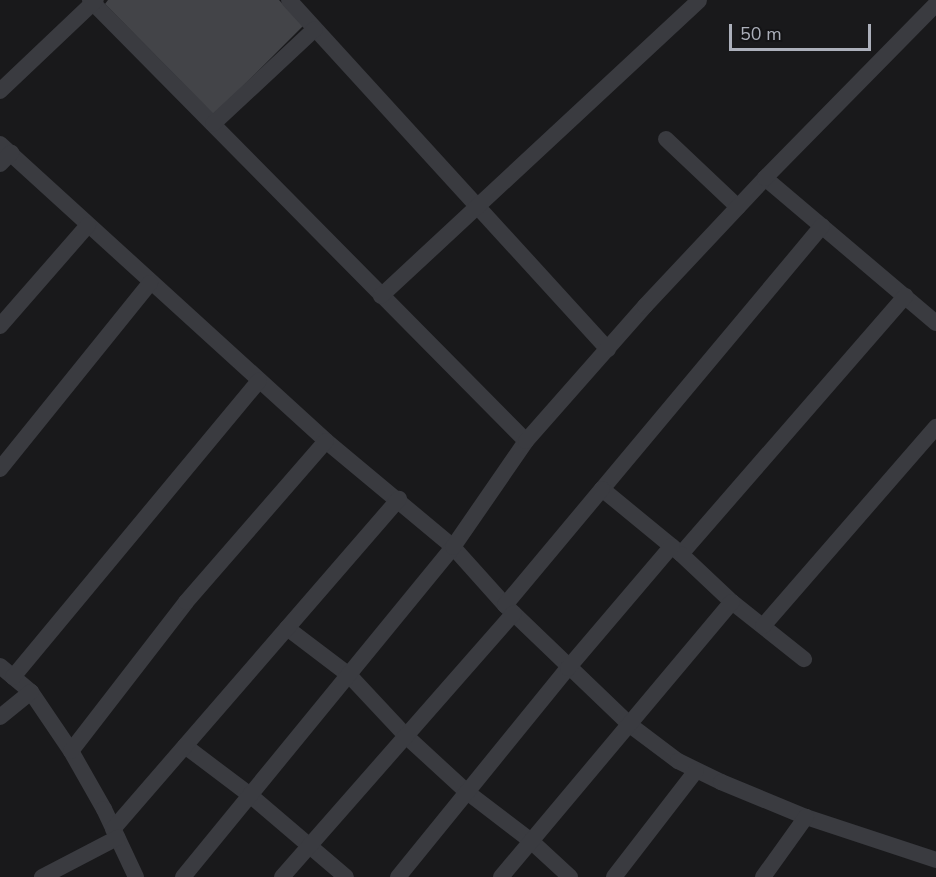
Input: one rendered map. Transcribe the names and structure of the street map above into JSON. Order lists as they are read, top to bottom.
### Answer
{
  "scale_bar": "50 m"
}
